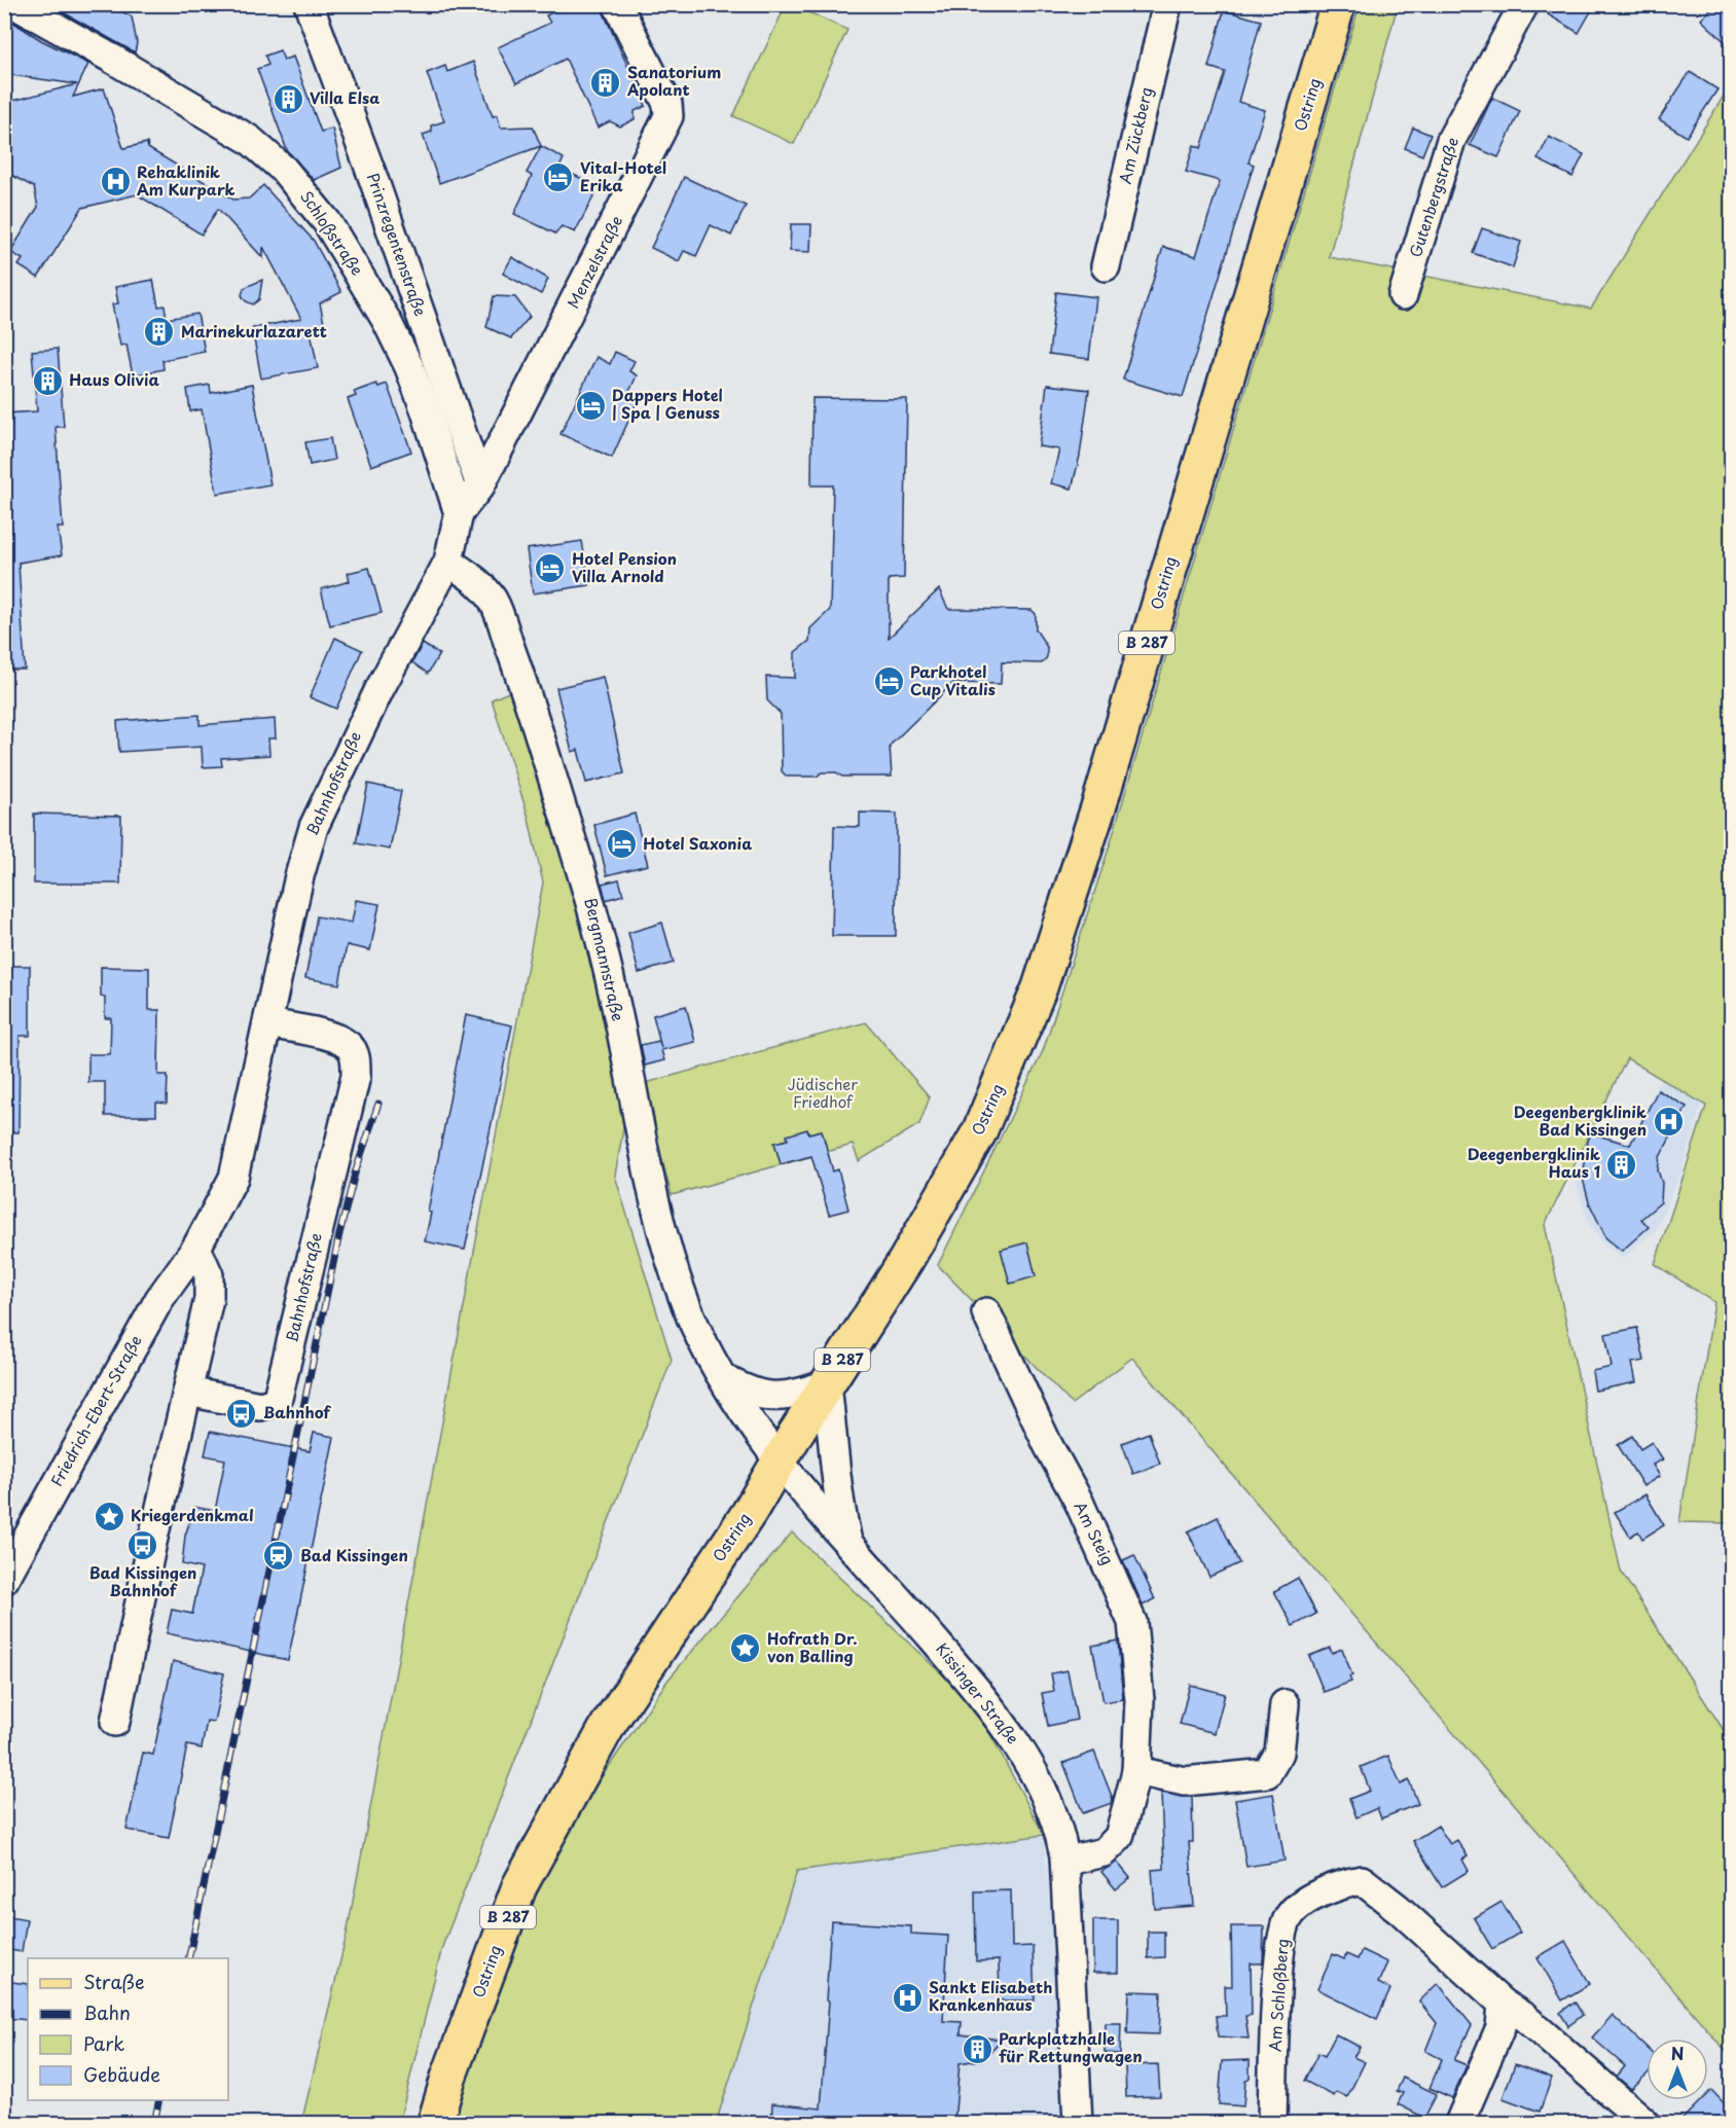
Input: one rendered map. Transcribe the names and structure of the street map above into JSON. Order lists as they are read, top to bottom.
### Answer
{
  "streets": {
    "main road": ["Ostring", "B 287"],
    "street": [
      "Am Zückberg",
      "Gutenbergstraße",
      "Schloßstraße",
      "Prinzregentenstraße",
      "Menzelstraße",
      "Bahnhofstraße",
      "Bergmannstraße",
      "Friedrich-Ebert-Straße",
      "Am Steig",
      "Kissinger Straße",
      "Am Schloßberg"
    ]
  },
  "crossings": [
    ["Ostring", "Bergmannstraße"],
    ["Ostring", "Kissinger Straße"],
    ["Schloßstraße", "Menzelstraße"],
    ["Prinzregentenstraße", "Menzelstraße"],
    ["Bahnhofstraße", "Bergmannstraße"],
    ["Bahnhofstraße", "Friedrich-Ebert-Straße"],
    ["Bergmannstraße", "Kissinger Straße"],
    ["Am Steig", "Kissinger Straße"]
  ],
  "parks": ["Jüdischer Friedhof"],
  "places": {
    "building": [
      "Sanatorium Apolant",
      "Villa Elsa",
      "Marinekurlazarett",
      "Haus Olivia",
      "Deegenbergklinik Haus 1",
      "Parkplatzhalle für Rettungwagen"
    ],
    "hotel": [
      "Vital-Hotel Erika",
      "Dappers Hotel | Spa | Genuss",
      "Hotel Pension Villa Arnold",
      "Parkhotel Cup Vitalis",
      "Hotel Saxonia"
    ],
    "hospital": ["Rehaklinik Am Kurpark", "Deegenbergklinik Bad Kissingen", "Sankt Elisabeth Krankenhaus"],
    "bus stop": ["Bahnhof", "Bad Kissingen Bahnhof"],
    "place": ["Kriegerdenkmal", "Hofrath Dr. von Balling"],
    "station": ["Bad Kissingen"]
  },
  "legend": [
    "Straße",
    "Bahn",
    "Park",
    "Gebäude"
  ],
  "north": "top"
}
